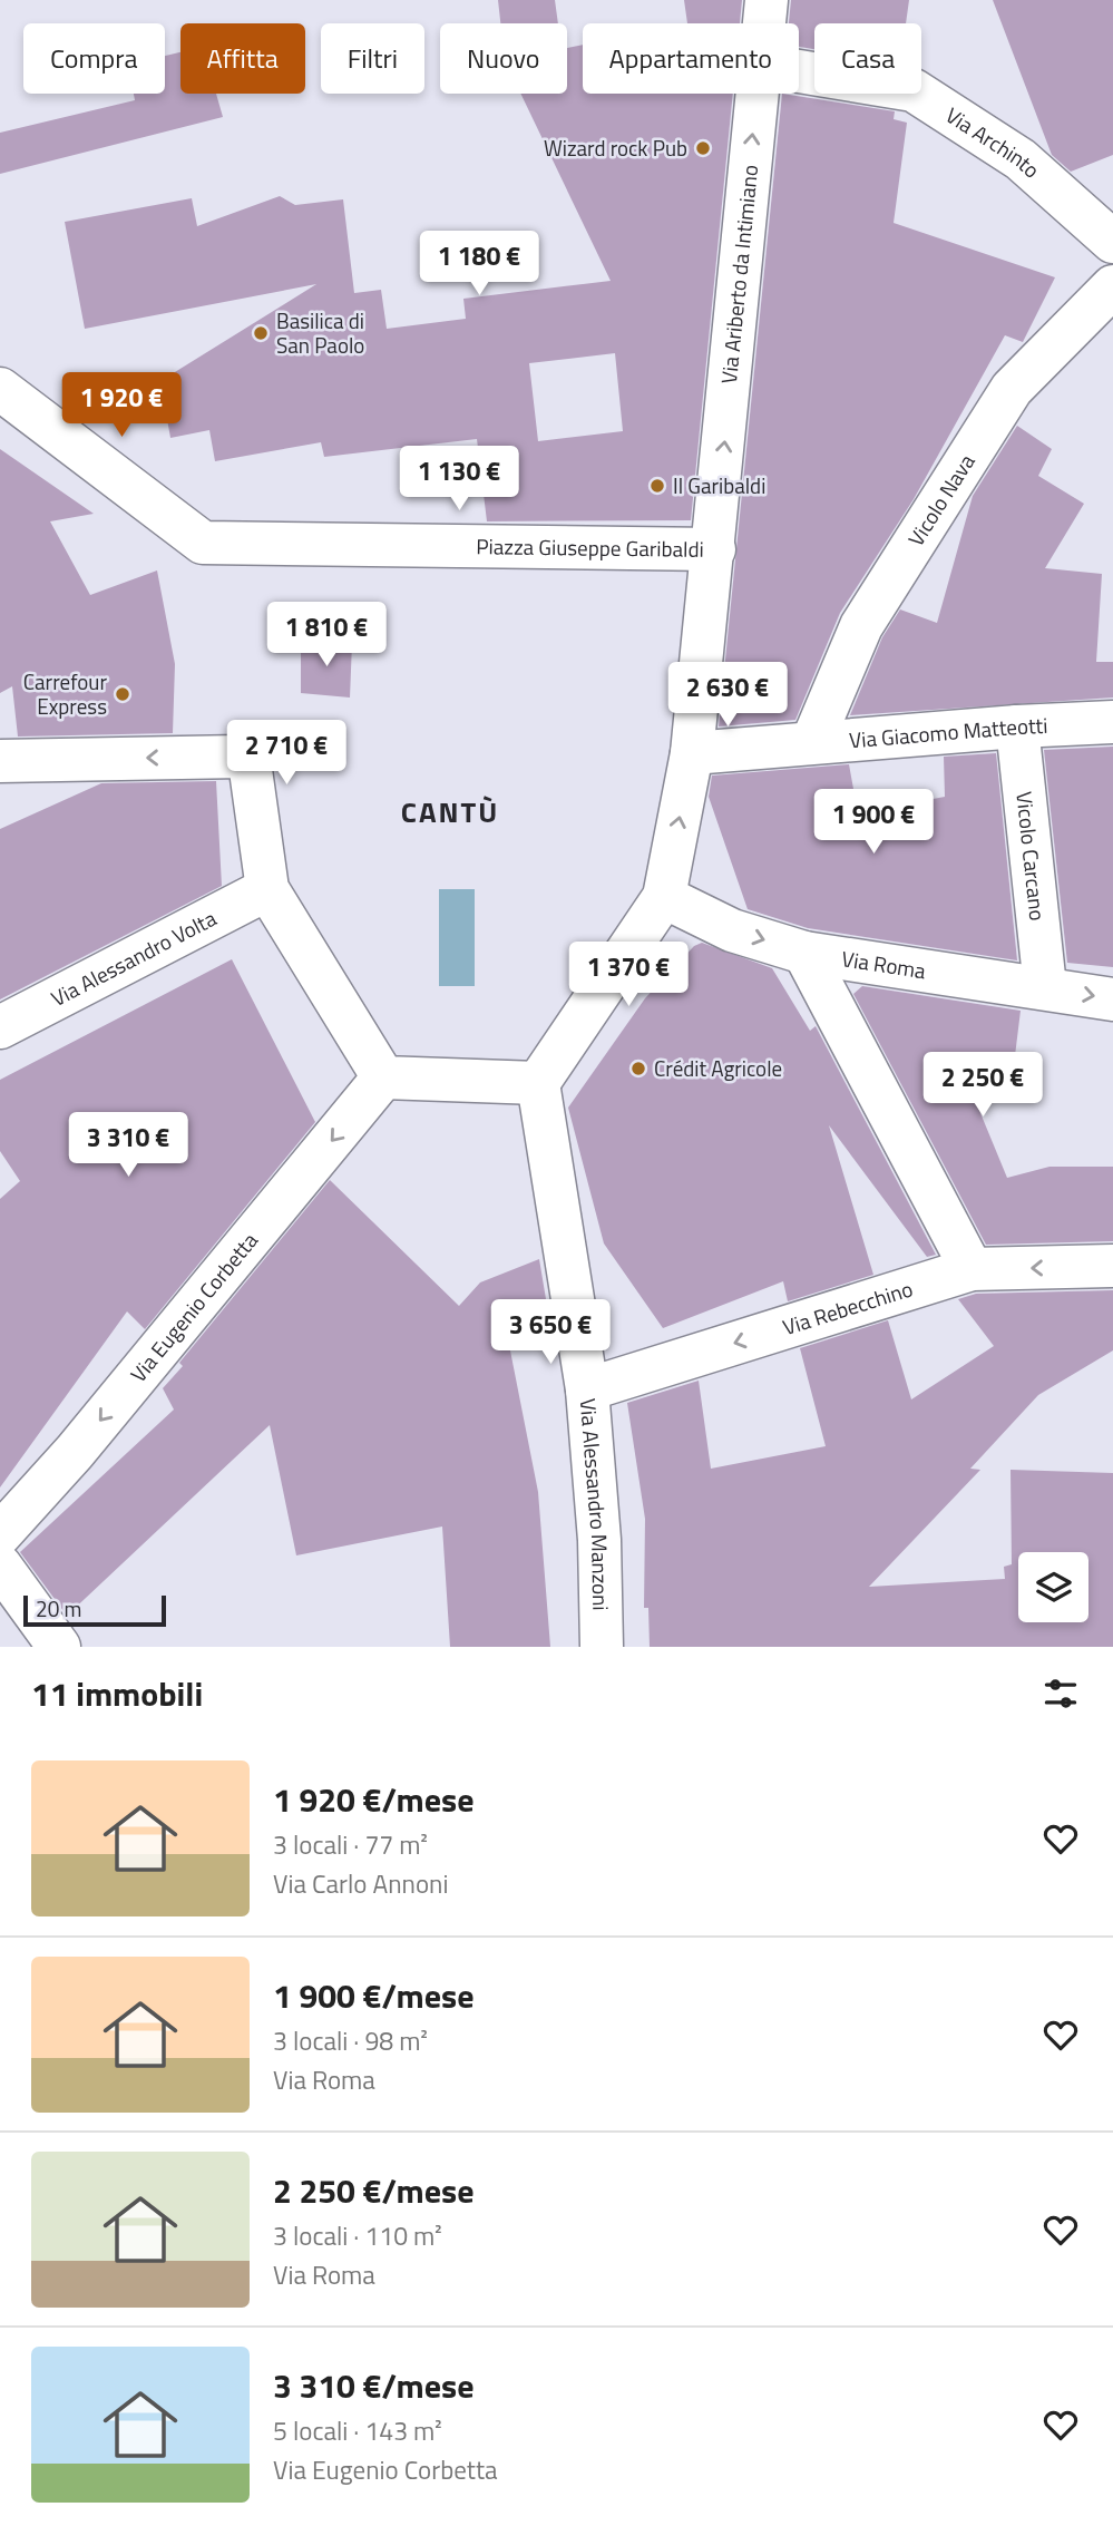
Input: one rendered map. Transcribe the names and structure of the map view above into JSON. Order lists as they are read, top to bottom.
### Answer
{
  "streets": {
    "street": [
      "Via Archinto",
      "Via Ariberto da Intimiano",
      "Vicolo Nava",
      "Piazza Giuseppe Garibaldi",
      "Via Giacomo Matteotti",
      "Vicolo Carcano",
      "Via Alessandro Volta",
      "Via Roma",
      "Via Eugenio Corbetta",
      "Via Rebecchino",
      "Via Alessandro Manzoni"
    ]
  },
  "crossings": [
    ["Via Ariberto da Intimiano", "Piazza Giuseppe Garibaldi"],
    ["Vicolo Nava", "Via Giacomo Matteotti"],
    ["Piazza Giuseppe Garibaldi", "Via Giacomo Matteotti"],
    ["Piazza Giuseppe Garibaldi", "Via Roma"],
    ["Piazza Giuseppe Garibaldi", "Via Alessandro Manzoni"],
    ["Via Giacomo Matteotti", "Vicolo Carcano"],
    ["Vicolo Carcano", "Via Roma"],
    ["Via Rebecchino", "Via Alessandro Manzoni"]
  ],
  "one_way": [
    "Via Ariberto da Intimiano",
    "Via Roma",
    "Via Eugenio Corbetta",
    "Via Rebecchino"
  ],
  "districts": ["CANTÙ"],
  "places": [
    "Wizard rock Pub",
    "Basilica di San Paolo",
    "Il Garibaldi",
    "Carrefour Express",
    "Crédit Agricole"
  ],
  "scale_bar": "20 m",
  "page": {
    "chip": [
      "Compra",
      "Affitta",
      "Filtri",
      "Nuovo",
      "Appartamento",
      "Casa"
    ],
    "price": [
      "1 180 €",
      "1 920 €",
      "1 130 €",
      "1 810 €",
      "2 630 €",
      "2 710 €",
      "1 900 €",
      "1 370 €",
      "2 250 €",
      "3 310 €",
      "3 650 €"
    ],
    "scale": "20 m",
    "heading": "11 immobili",
    "list": [
      {
        "name": "1 920 €/mese",
        "note": "3 locali · 77 m² · Via Carlo Annoni"
      },
      {
        "name": "1 900 €/mese",
        "note": "3 locali · 98 m² · Via Roma"
      },
      {
        "name": "2 250 €/mese",
        "note": "3 locali · 110 m² · Via Roma"
      },
      {
        "name": "3 310 €/mese",
        "note": "5 locali · 143 m² · Via Eugenio Corbetta"
      }
    ]
  }
}
